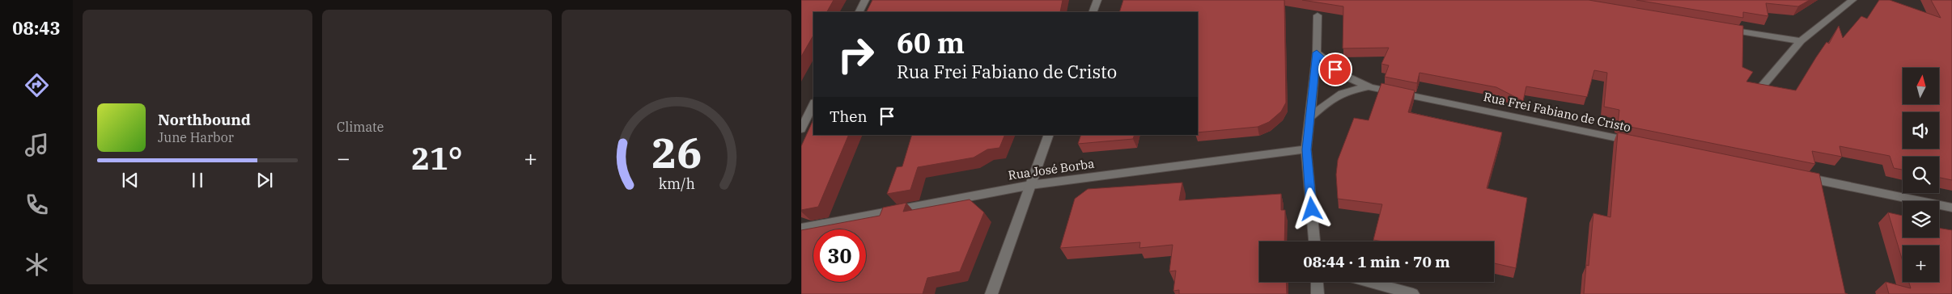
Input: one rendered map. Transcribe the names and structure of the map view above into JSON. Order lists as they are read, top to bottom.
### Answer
{
  "streets": {
    "street": ["Rua Frei Fabiano de Cristo", "Rua José Borba"]
  },
  "north": "top",
  "page": {
    "tabs": "08:43",
    "tile": "Climate",
    "turn": ["60 m", "Rua Frei Fabiano de Cristo"],
    "map_buttons": "+",
    "then": "Then",
    "song": ["Northbound", "June Harbor"],
    "heat": ["−", "21°", "+"],
    "limit": "30",
    "trip": "08:44 · 1 min · 70 m",
    "gauge": ["26", "km/h"]
  }
}
